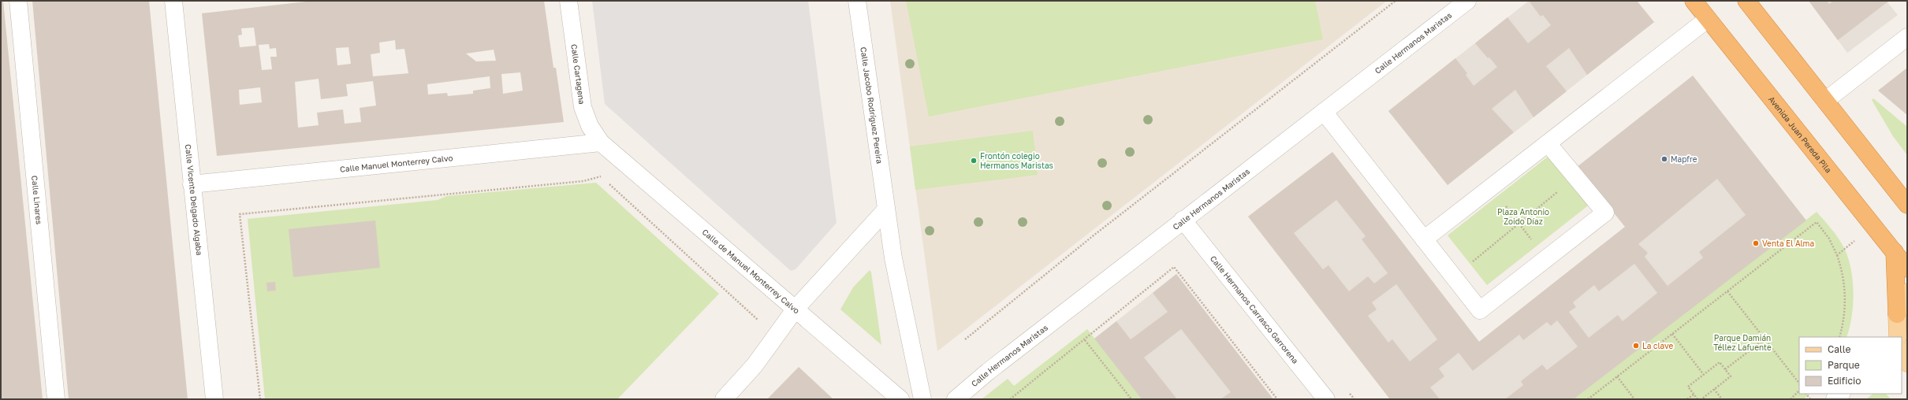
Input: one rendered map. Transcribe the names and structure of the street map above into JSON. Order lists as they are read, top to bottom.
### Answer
{
  "streets": {
    "highway": ["Avenida Juan Pereda Pila"],
    "street": [
      "Calle Hermanos Maristas",
      "Calle Cartagena",
      "Calle Jacobo Rodríguez Pereira",
      "Calle Manuel Monterrey Calvo",
      "Calle Linares",
      "Calle Vicente Delgado Algaba",
      "Calle de Manuel Monterrey Calvo",
      "Calle Hermanos Carrasco Garrorena"
    ]
  },
  "crossings": [
    ["Calle Hermanos Maristas", "Calle Hermanos Carrasco Garrorena"],
    ["Calle Cartagena", "Calle Manuel Monterrey Calvo"],
    ["Calle Cartagena", "Calle de Manuel Monterrey Calvo"],
    ["Calle Manuel Monterrey Calvo", "Calle Vicente Delgado Algaba"],
    ["Calle Manuel Monterrey Calvo", "Calle de Manuel Monterrey Calvo"]
  ],
  "parks": ["Plaza Antonio Zoido Díaz", "Parque Damián Téllez Lafuente"],
  "places": [
    "Mapfre",
    "Frontón colegio Hermanos Maristas",
    "Venta El Alma",
    "La clave"
  ],
  "legend": ["Calle", "Parque", "Edificio"]
}
